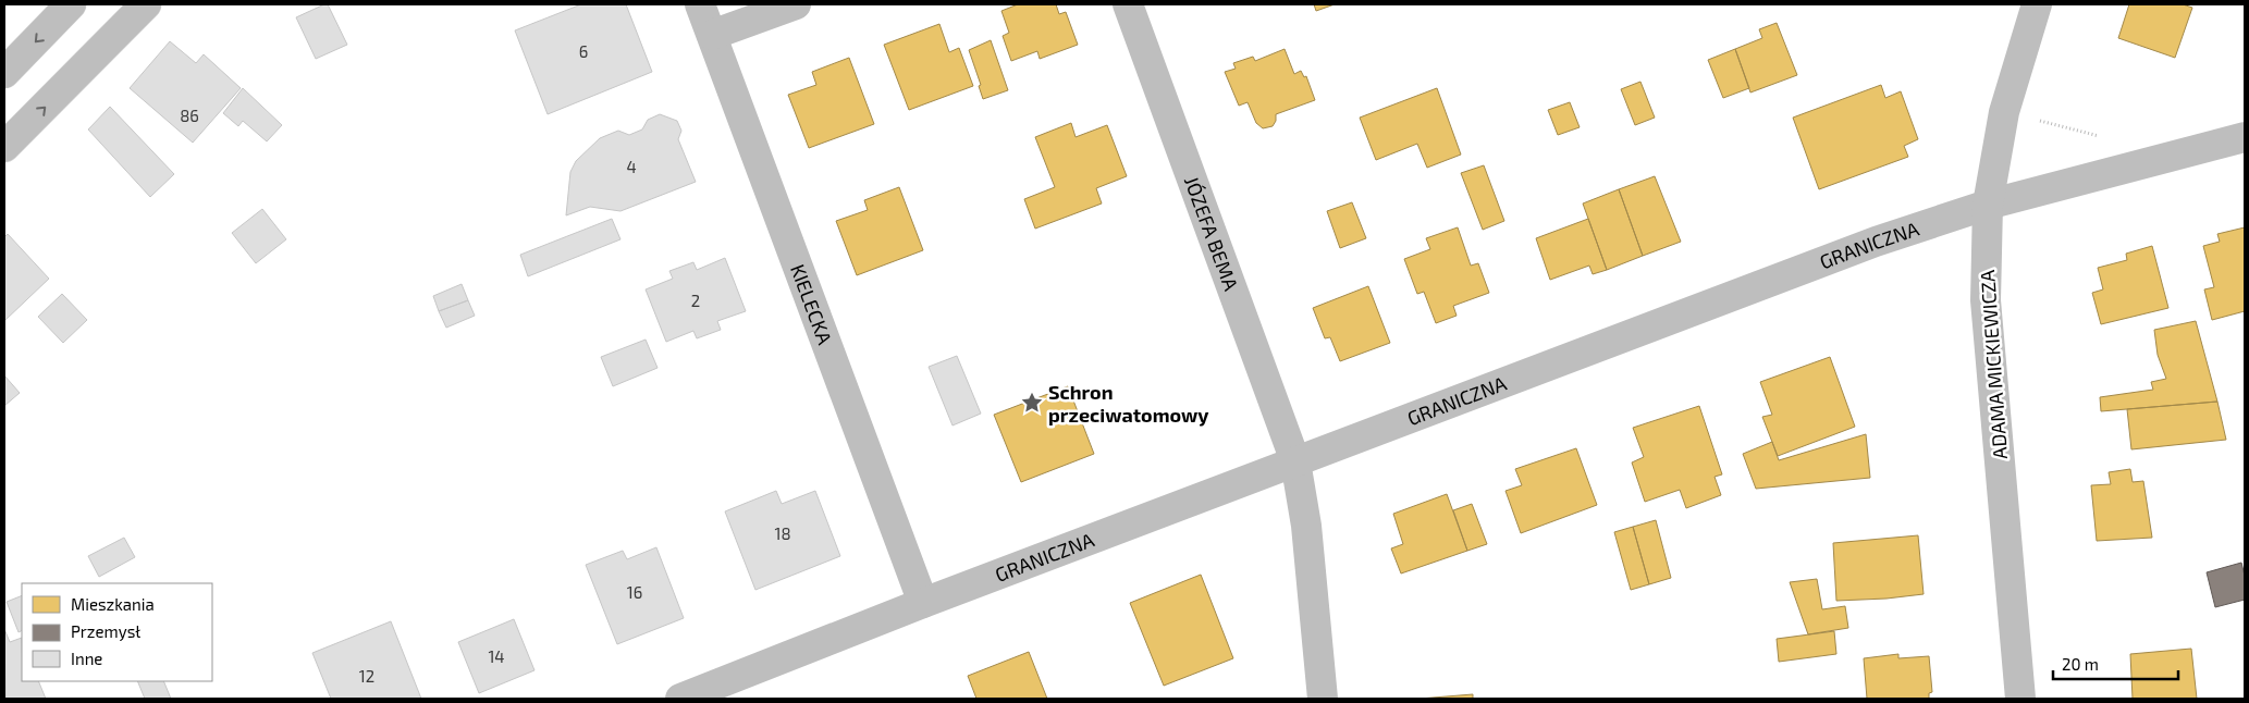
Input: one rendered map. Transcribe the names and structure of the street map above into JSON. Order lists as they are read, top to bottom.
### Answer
{
  "streets": {
    "street": [
      "JÓZEFA BEMA",
      "GRANICZNA",
      "KIELECKA",
      "ADAMA MICKIEWICZA"
    ]
  },
  "crossings": [
    ["JÓZEFA BEMA", "GRANICZNA"],
    ["GRANICZNA", "KIELECKA"],
    ["GRANICZNA", "ADAMA MICKIEWICZA"]
  ],
  "places": {
    "place": ["Schron przeciwatomowy"]
  },
  "house_numbers": [
    "6",
    "86",
    "4",
    "2",
    "18",
    "16",
    "14",
    "12"
  ],
  "legend": ["Mieszkania", "Przemysł", "Inne"],
  "scale_bar": "20 m"
}
